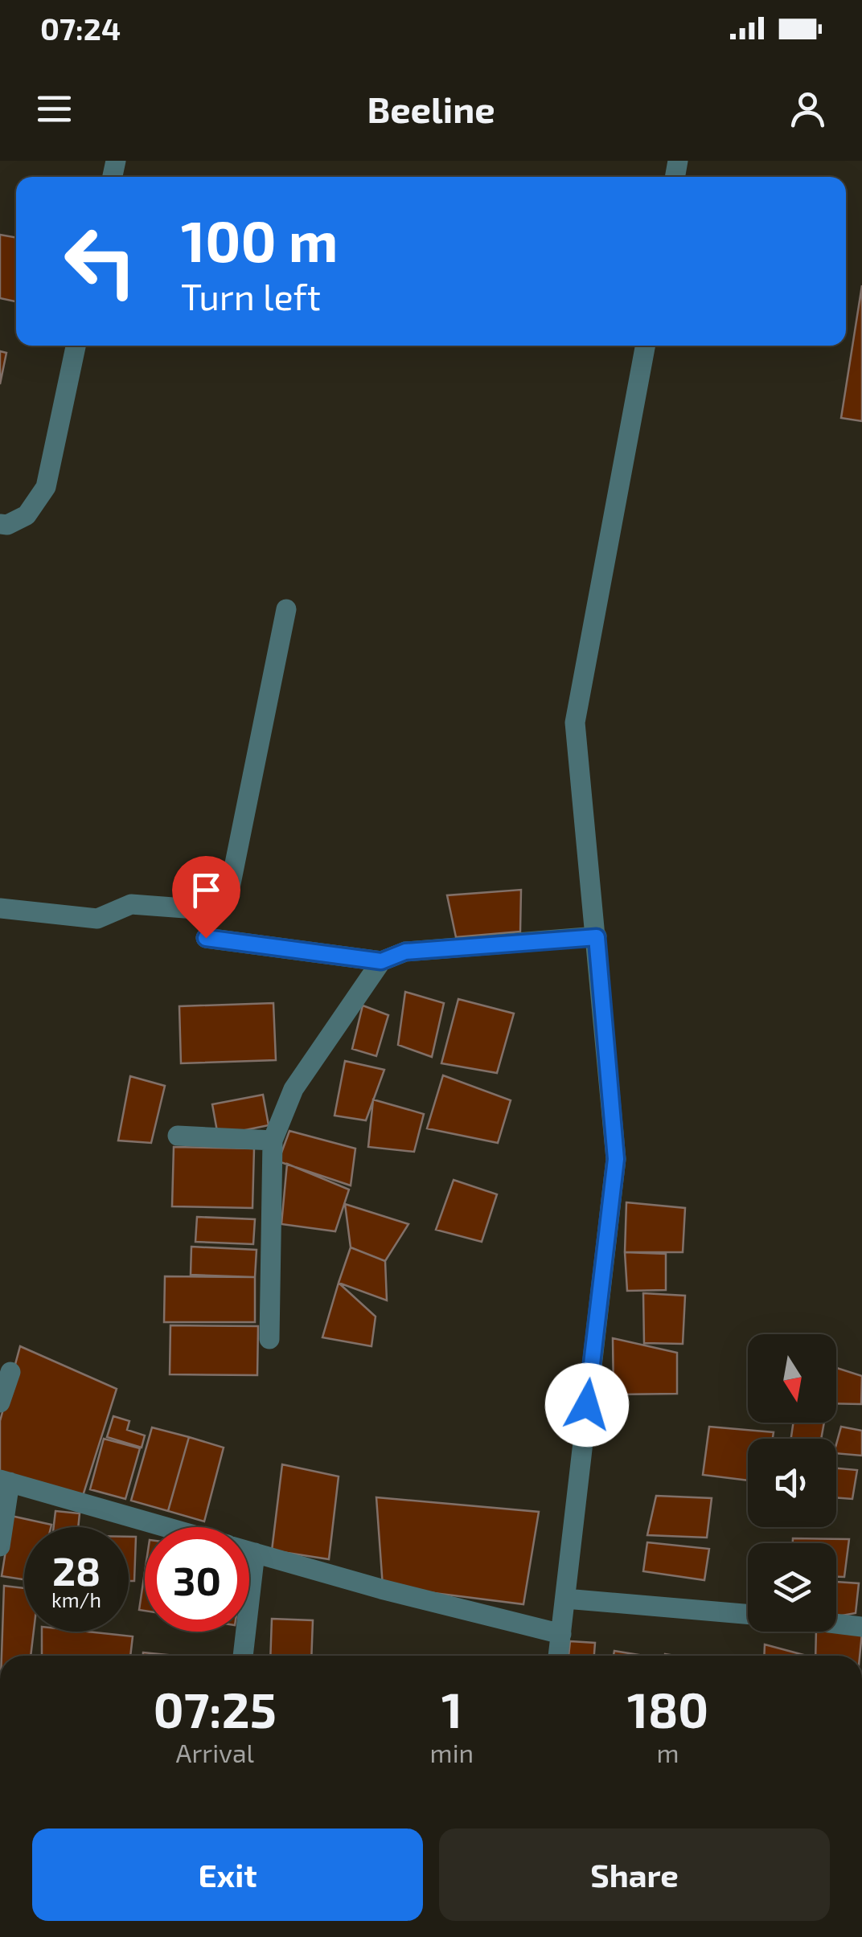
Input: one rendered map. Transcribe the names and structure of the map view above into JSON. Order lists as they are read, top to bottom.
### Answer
{
  "north": "bottom",
  "page": {
    "status": "07:24",
    "header": "Beeline",
    "turn": ["100 m", "Turn left"],
    "speed": "28 km/h",
    "limit": "30",
    "eta": [
      "07:25",
      "Arrival",
      "1",
      "min",
      "180",
      "m"
    ],
    "buttons": ["Exit", "Share"]
  }
}
